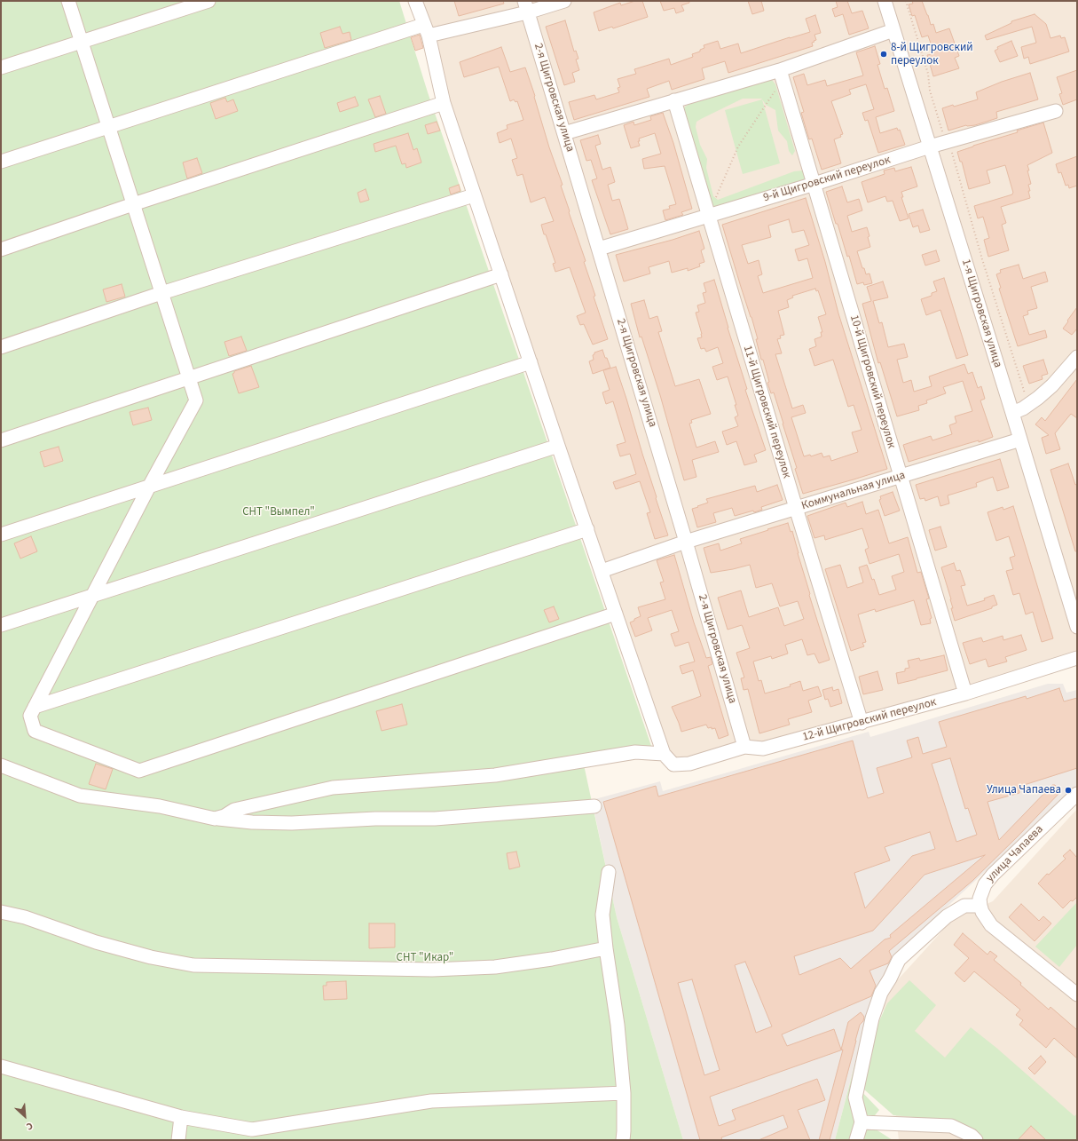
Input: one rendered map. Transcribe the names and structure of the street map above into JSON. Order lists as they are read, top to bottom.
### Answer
{
  "streets": {
    "street": [
      "2-я Щигровская улица",
      "9-й Щигровский переулок",
      "1-я Щигровская улица",
      "10-й Щигровский переулок",
      "11-й Щигровский переулок",
      "Коммунальная улица",
      "12-й Щигровский переулок",
      "улица Чапаева"
    ]
  },
  "crossings": [
    ["2-я Щигровская улица", "9-й Щигровский переулок"],
    ["2-я Щигровская улица", "Коммунальная улица"],
    ["2-я Щигровская улица", "12-й Щигровский переулок"],
    ["9-й Щигровский переулок", "1-я Щигровская улица"],
    ["9-й Щигровский переулок", "10-й Щигровский переулок"],
    ["9-й Щигровский переулок", "11-й Щигровский переулок"],
    ["1-я Щигровская улица", "Коммунальная улица"],
    ["10-й Щигровский переулок", "Коммунальная улица"],
    ["10-й Щигровский переулок", "12-й Щигровский переулок"],
    ["11-й Щигровский переулок", "Коммунальная улица"],
    ["11-й Щигровский переулок", "12-й Щигровский переулок"]
  ],
  "parks": ["СНТ \"Вымпел\"", "СНТ \"Икар\""],
  "places": ["8-й Щигровский переулок", "Улица Чапаева"],
  "north": "bottom right"
}
